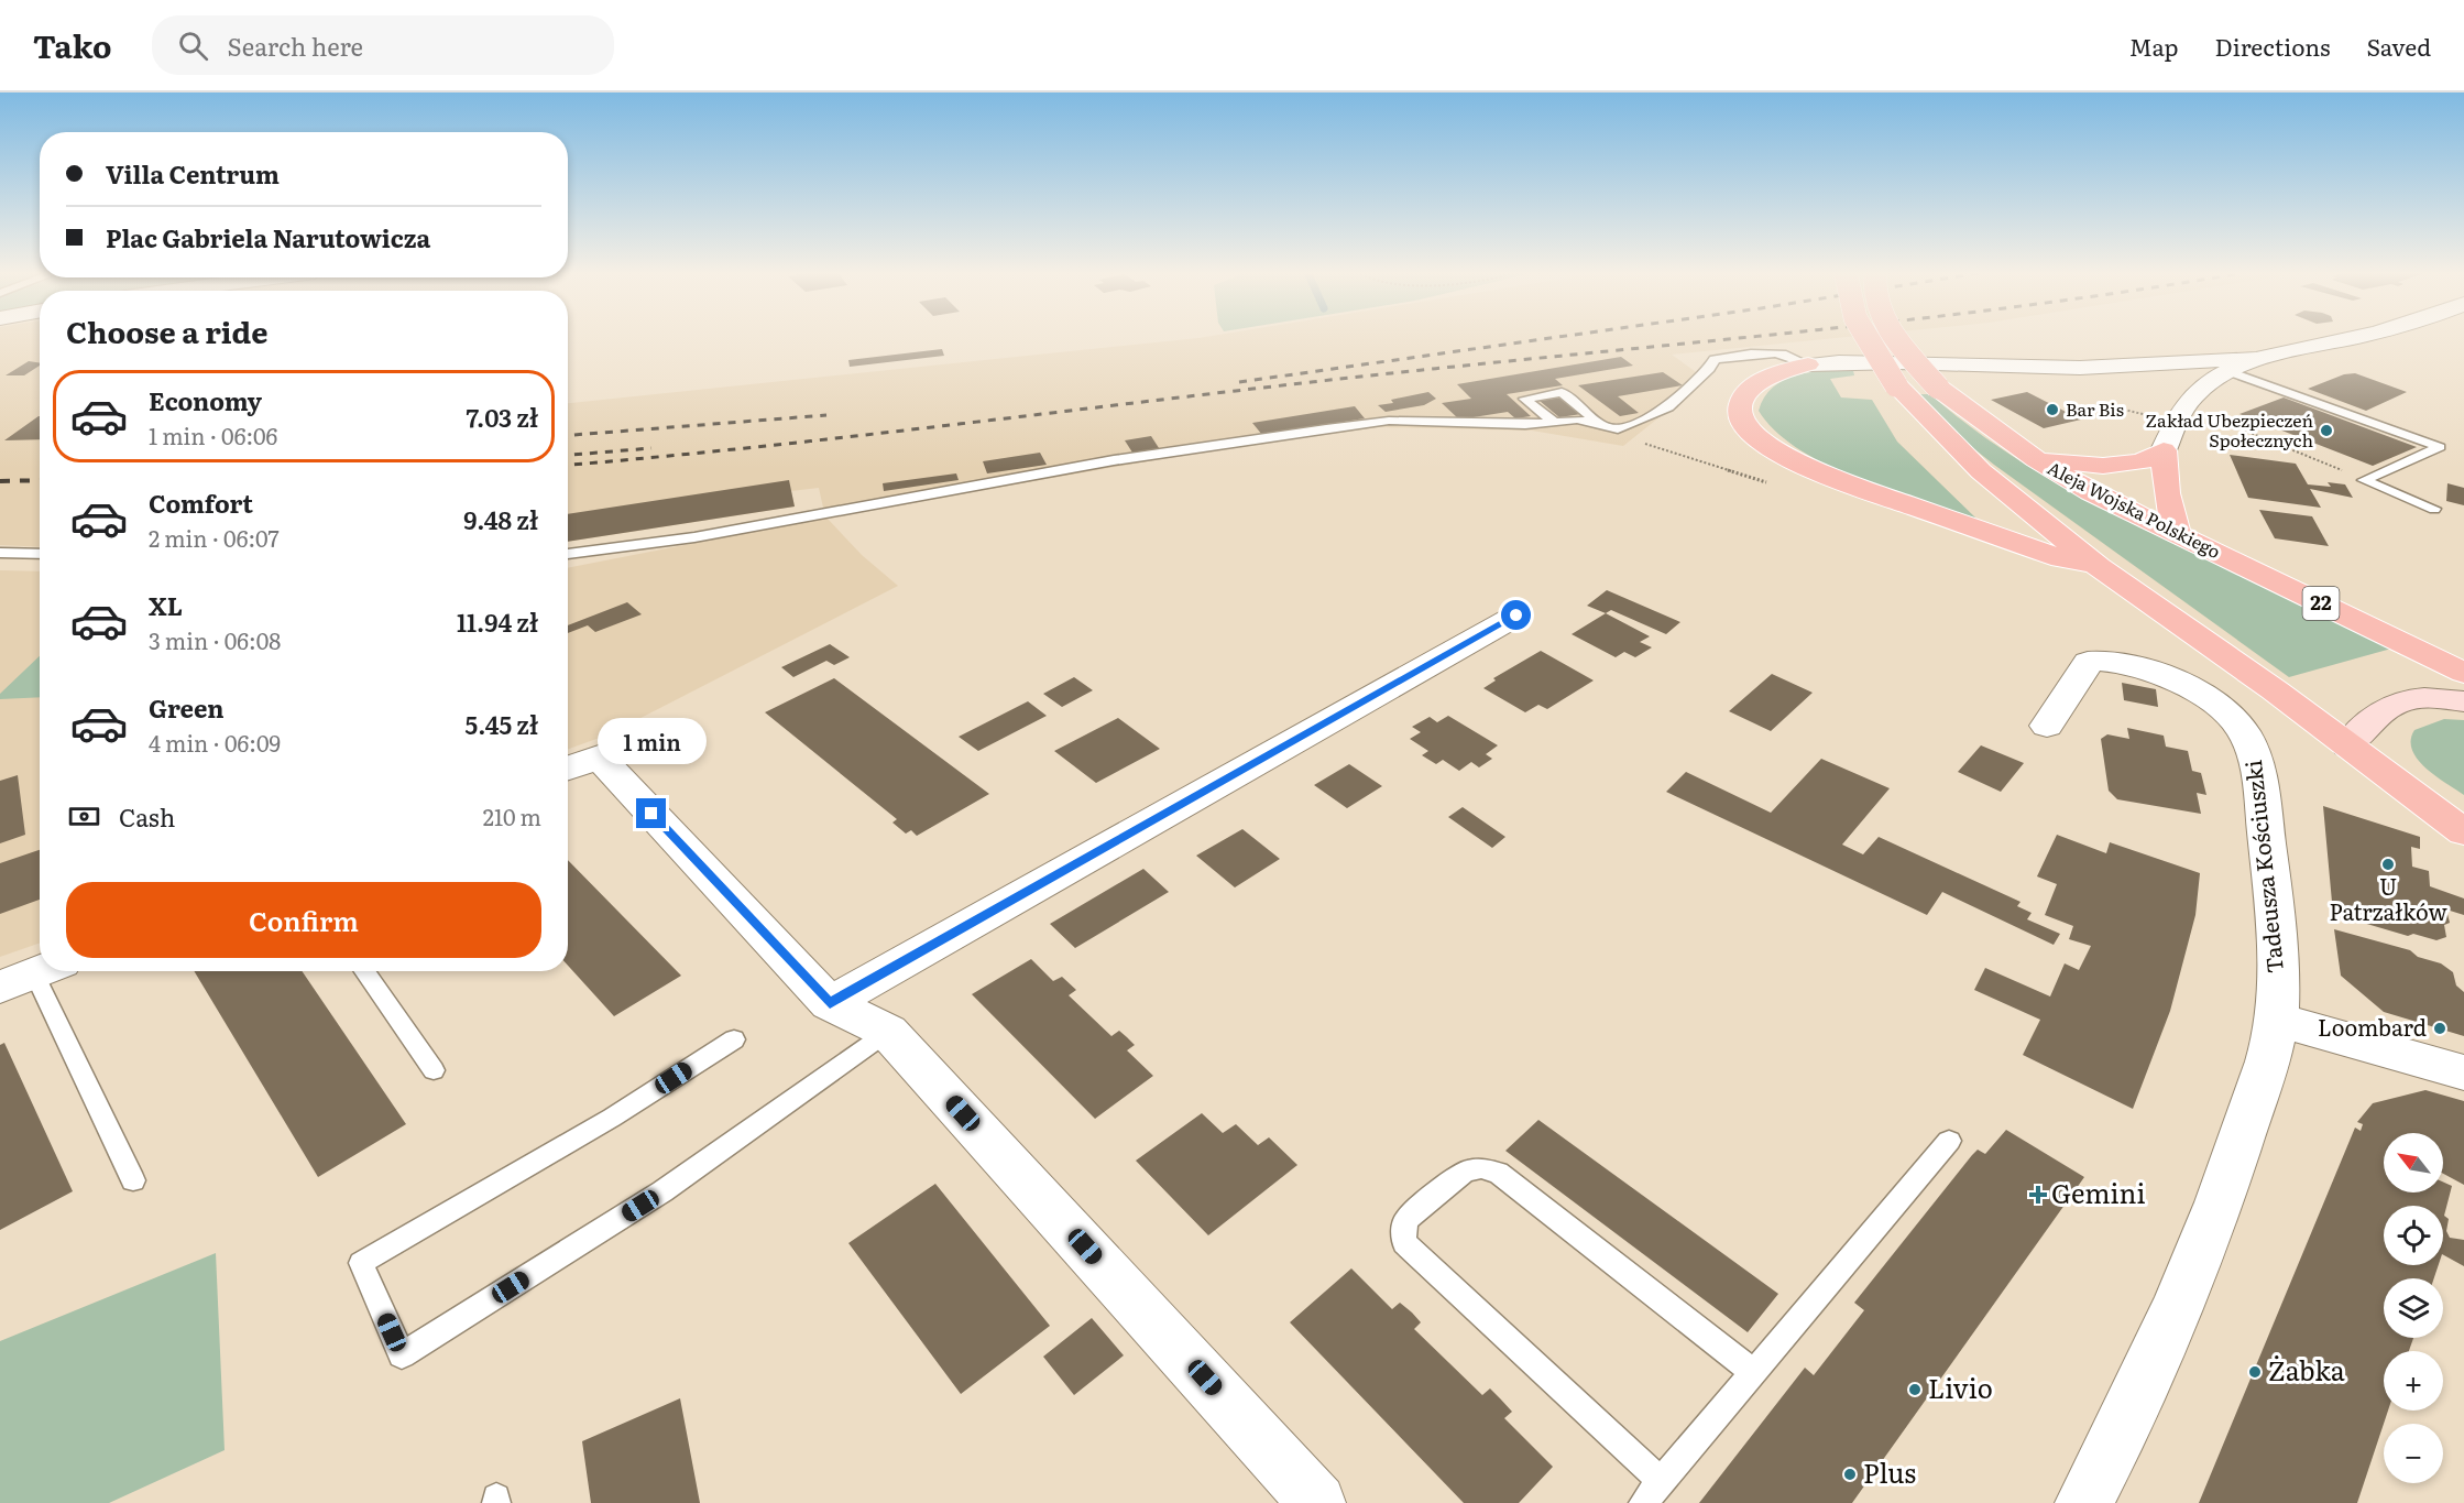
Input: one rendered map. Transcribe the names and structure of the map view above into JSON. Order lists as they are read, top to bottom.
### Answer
{
  "streets": {
    "main road": ["Aleja Wojska Polskiego", "22"],
    "street": ["Tadeusza Kościuszki"]
  },
  "places": {
    "other": [
      "Bar Bis",
      "Zakład Ubezpieczeń Społecznych",
      "U Patrzałków",
      "Loombard",
      "Żabka",
      "Livio",
      "Plus"
    ],
    "health": ["Gemini"]
  },
  "north": "top left",
  "page": {
    "header": "Tako",
    "search": "Search here",
    "nav": ["Map", "Directions", "Saved"],
    "banner": ["Villa Centrum", "Plac Gabriela Narutowicza"],
    "heading": "Choose a ride",
    "list": [
      {
        "name": "Economy",
        "note": "1 min · 06:06",
        "value": "7.03 zł"
      },
      {
        "name": "Comfort",
        "note": "2 min · 06:07",
        "value": "9.48 zł"
      },
      {
        "name": "XL",
        "note": "3 min · 06:08",
        "value": "11.94 zł"
      },
      {
        "name": "Green",
        "note": "4 min · 06:09",
        "value": "5.45 zł"
      }
    ],
    "bubble": "1 min",
    "pay": ["Cash", "210 m"],
    "buttons": "Confirm",
    "map_buttons": ["+", "−"]
  }
}
